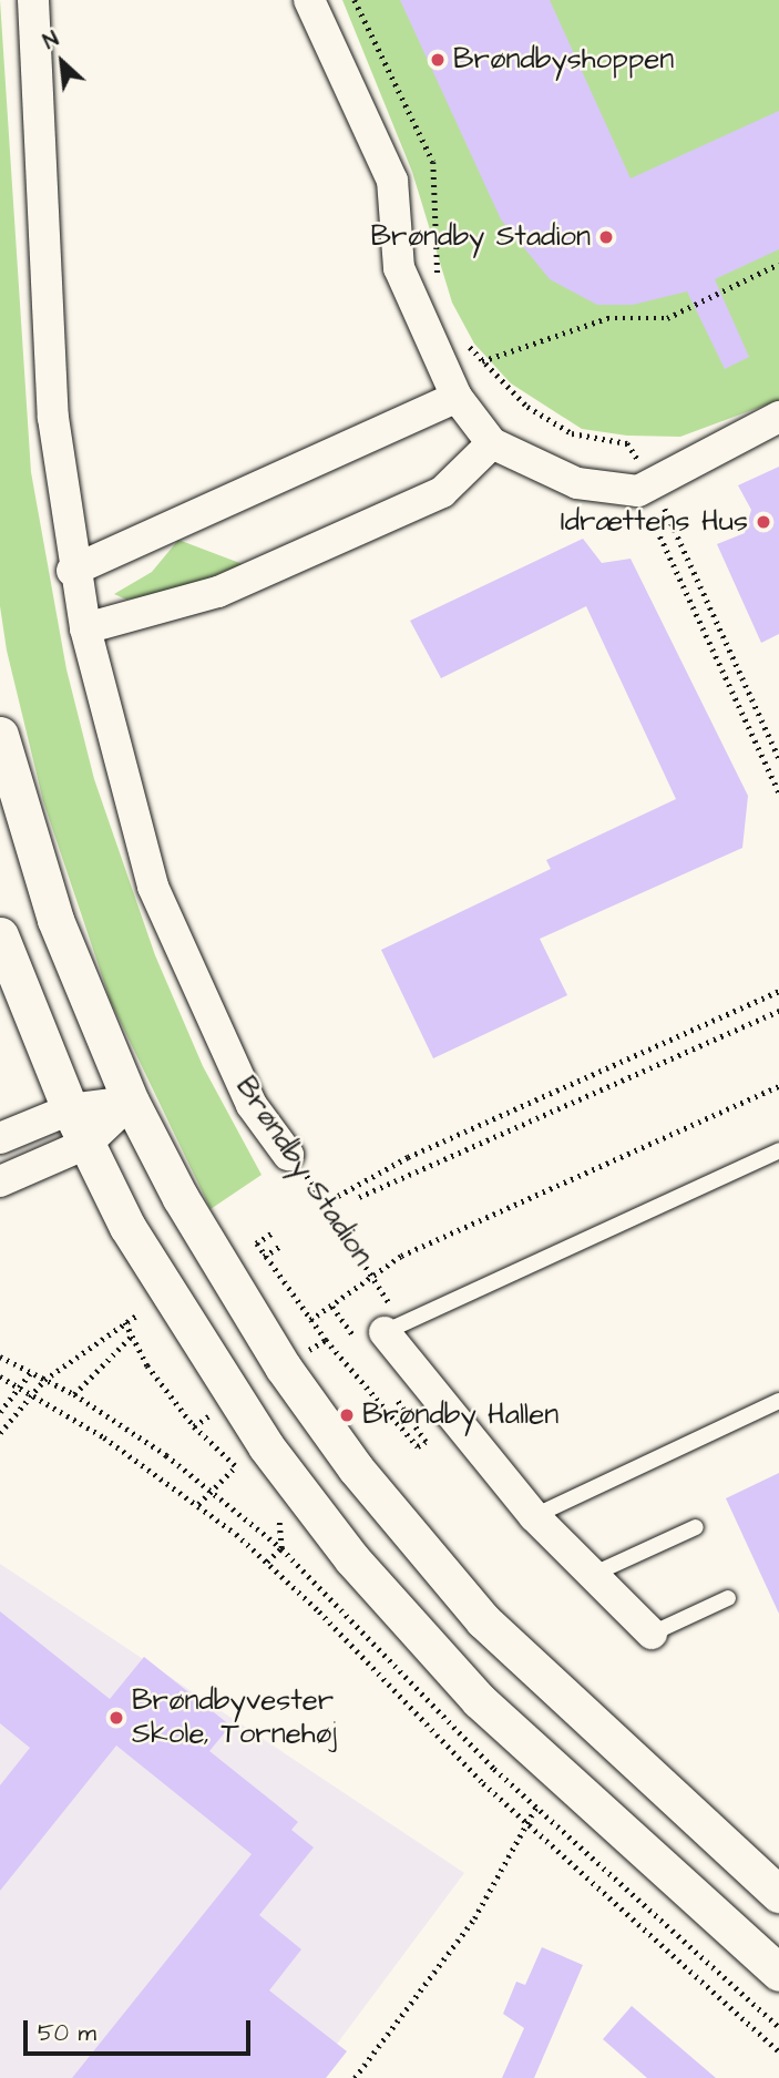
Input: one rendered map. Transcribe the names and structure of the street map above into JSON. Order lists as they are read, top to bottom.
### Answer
{
  "streets": {
    "street": ["Brøndby Stadion"]
  },
  "places": [
    "Brøndbyshoppen",
    "Brøndby Stadion",
    "Idrættens Hus",
    "Brøndby Hallen",
    "Brøndbyvester Skole, Tornehøj"
  ],
  "scale_bar": "50 m",
  "north": "top left"
}
